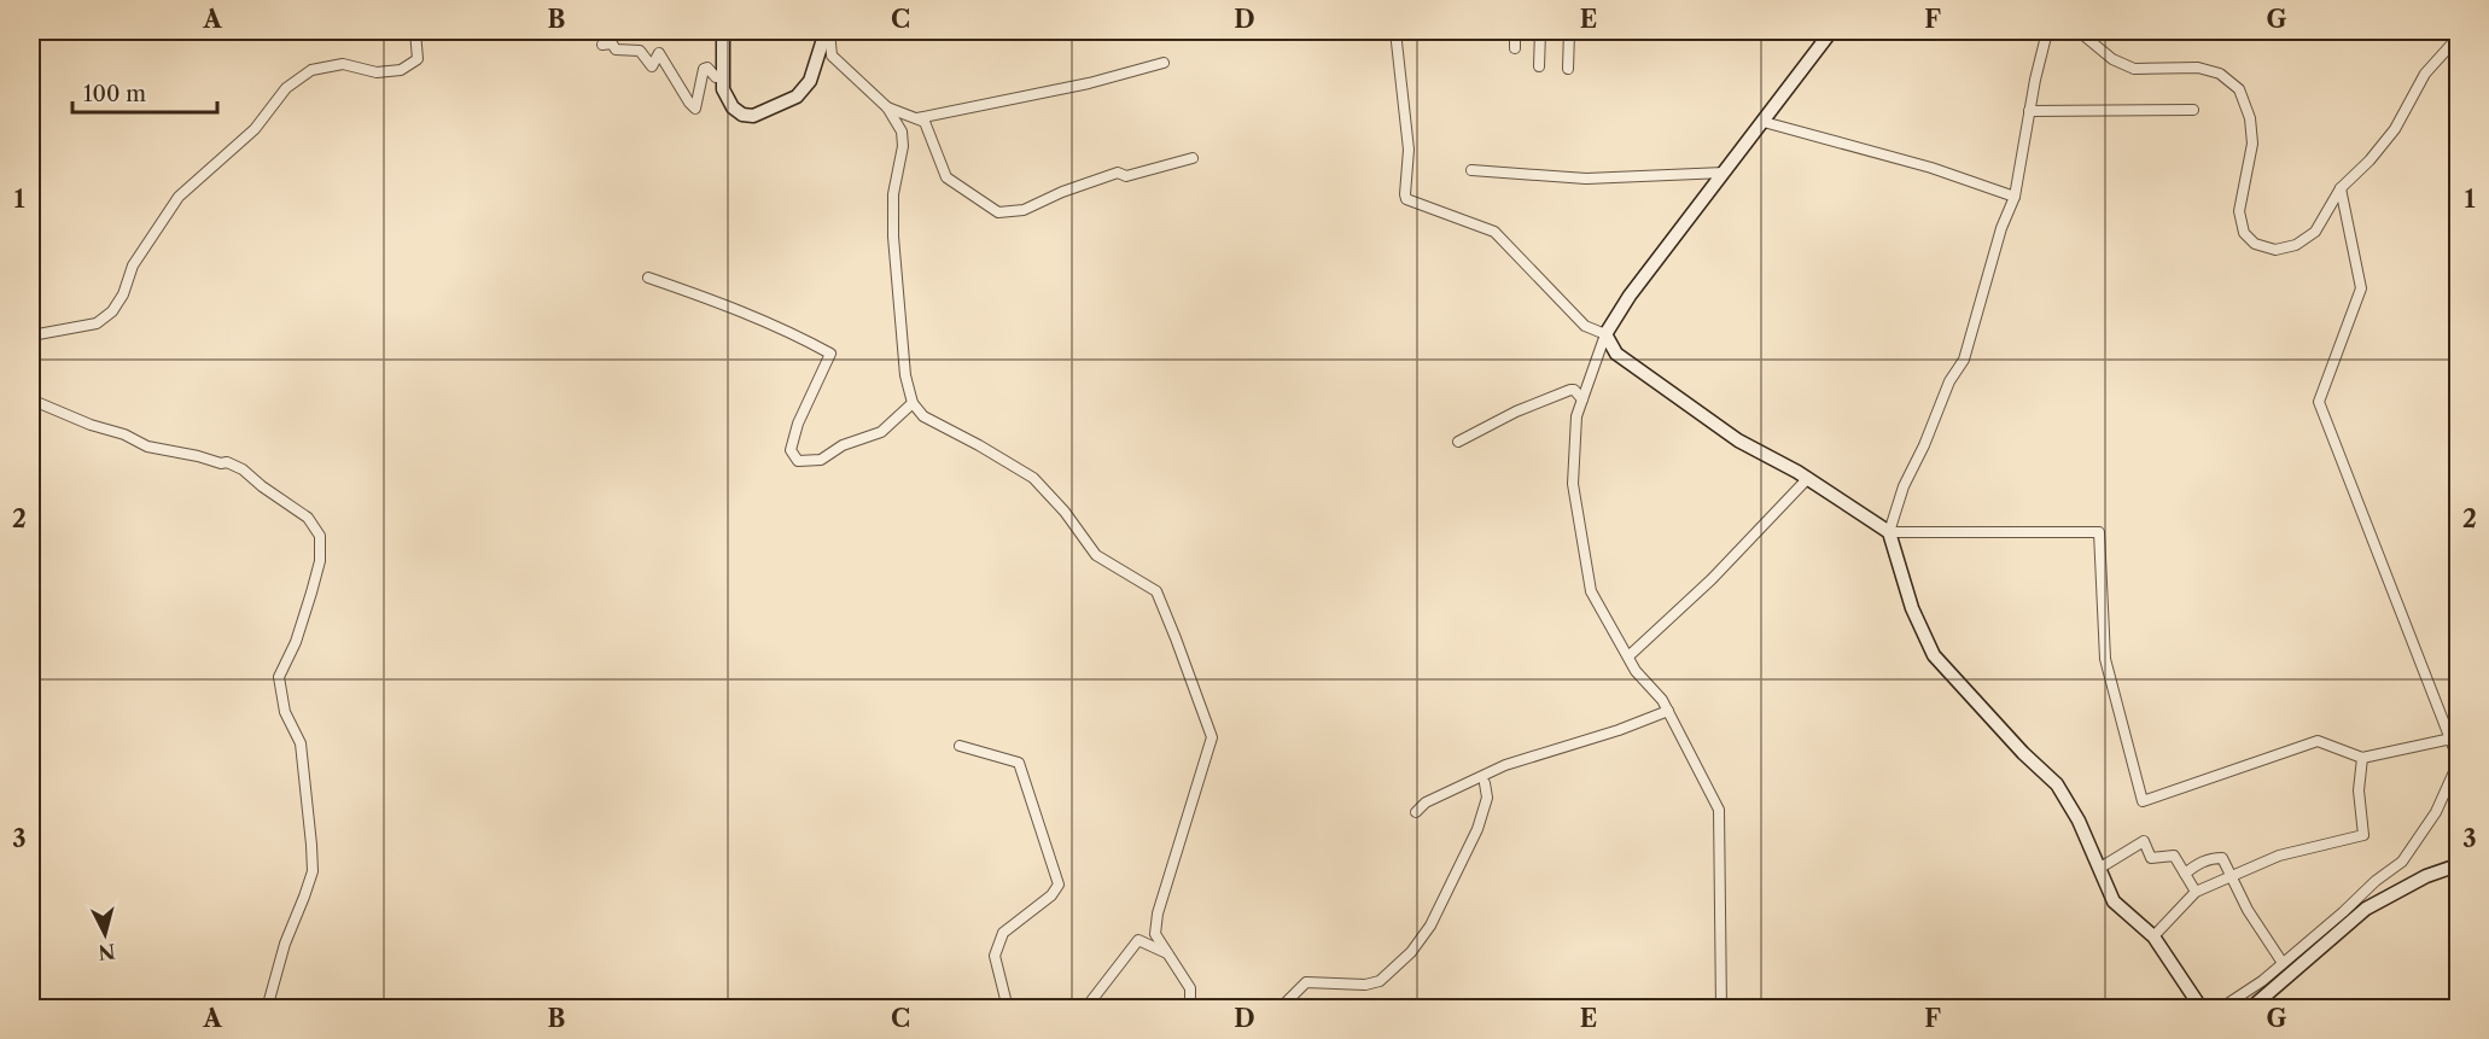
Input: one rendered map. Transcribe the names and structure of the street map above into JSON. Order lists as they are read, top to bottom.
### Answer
{
  "scale_bar": "100 m",
  "north": "bottom",
  "grid": {
    "columns": [
      "A",
      "B",
      "C",
      "D",
      "E",
      "F",
      "G"
    ],
    "rows": ["1", "2", "3"]
  }
}
